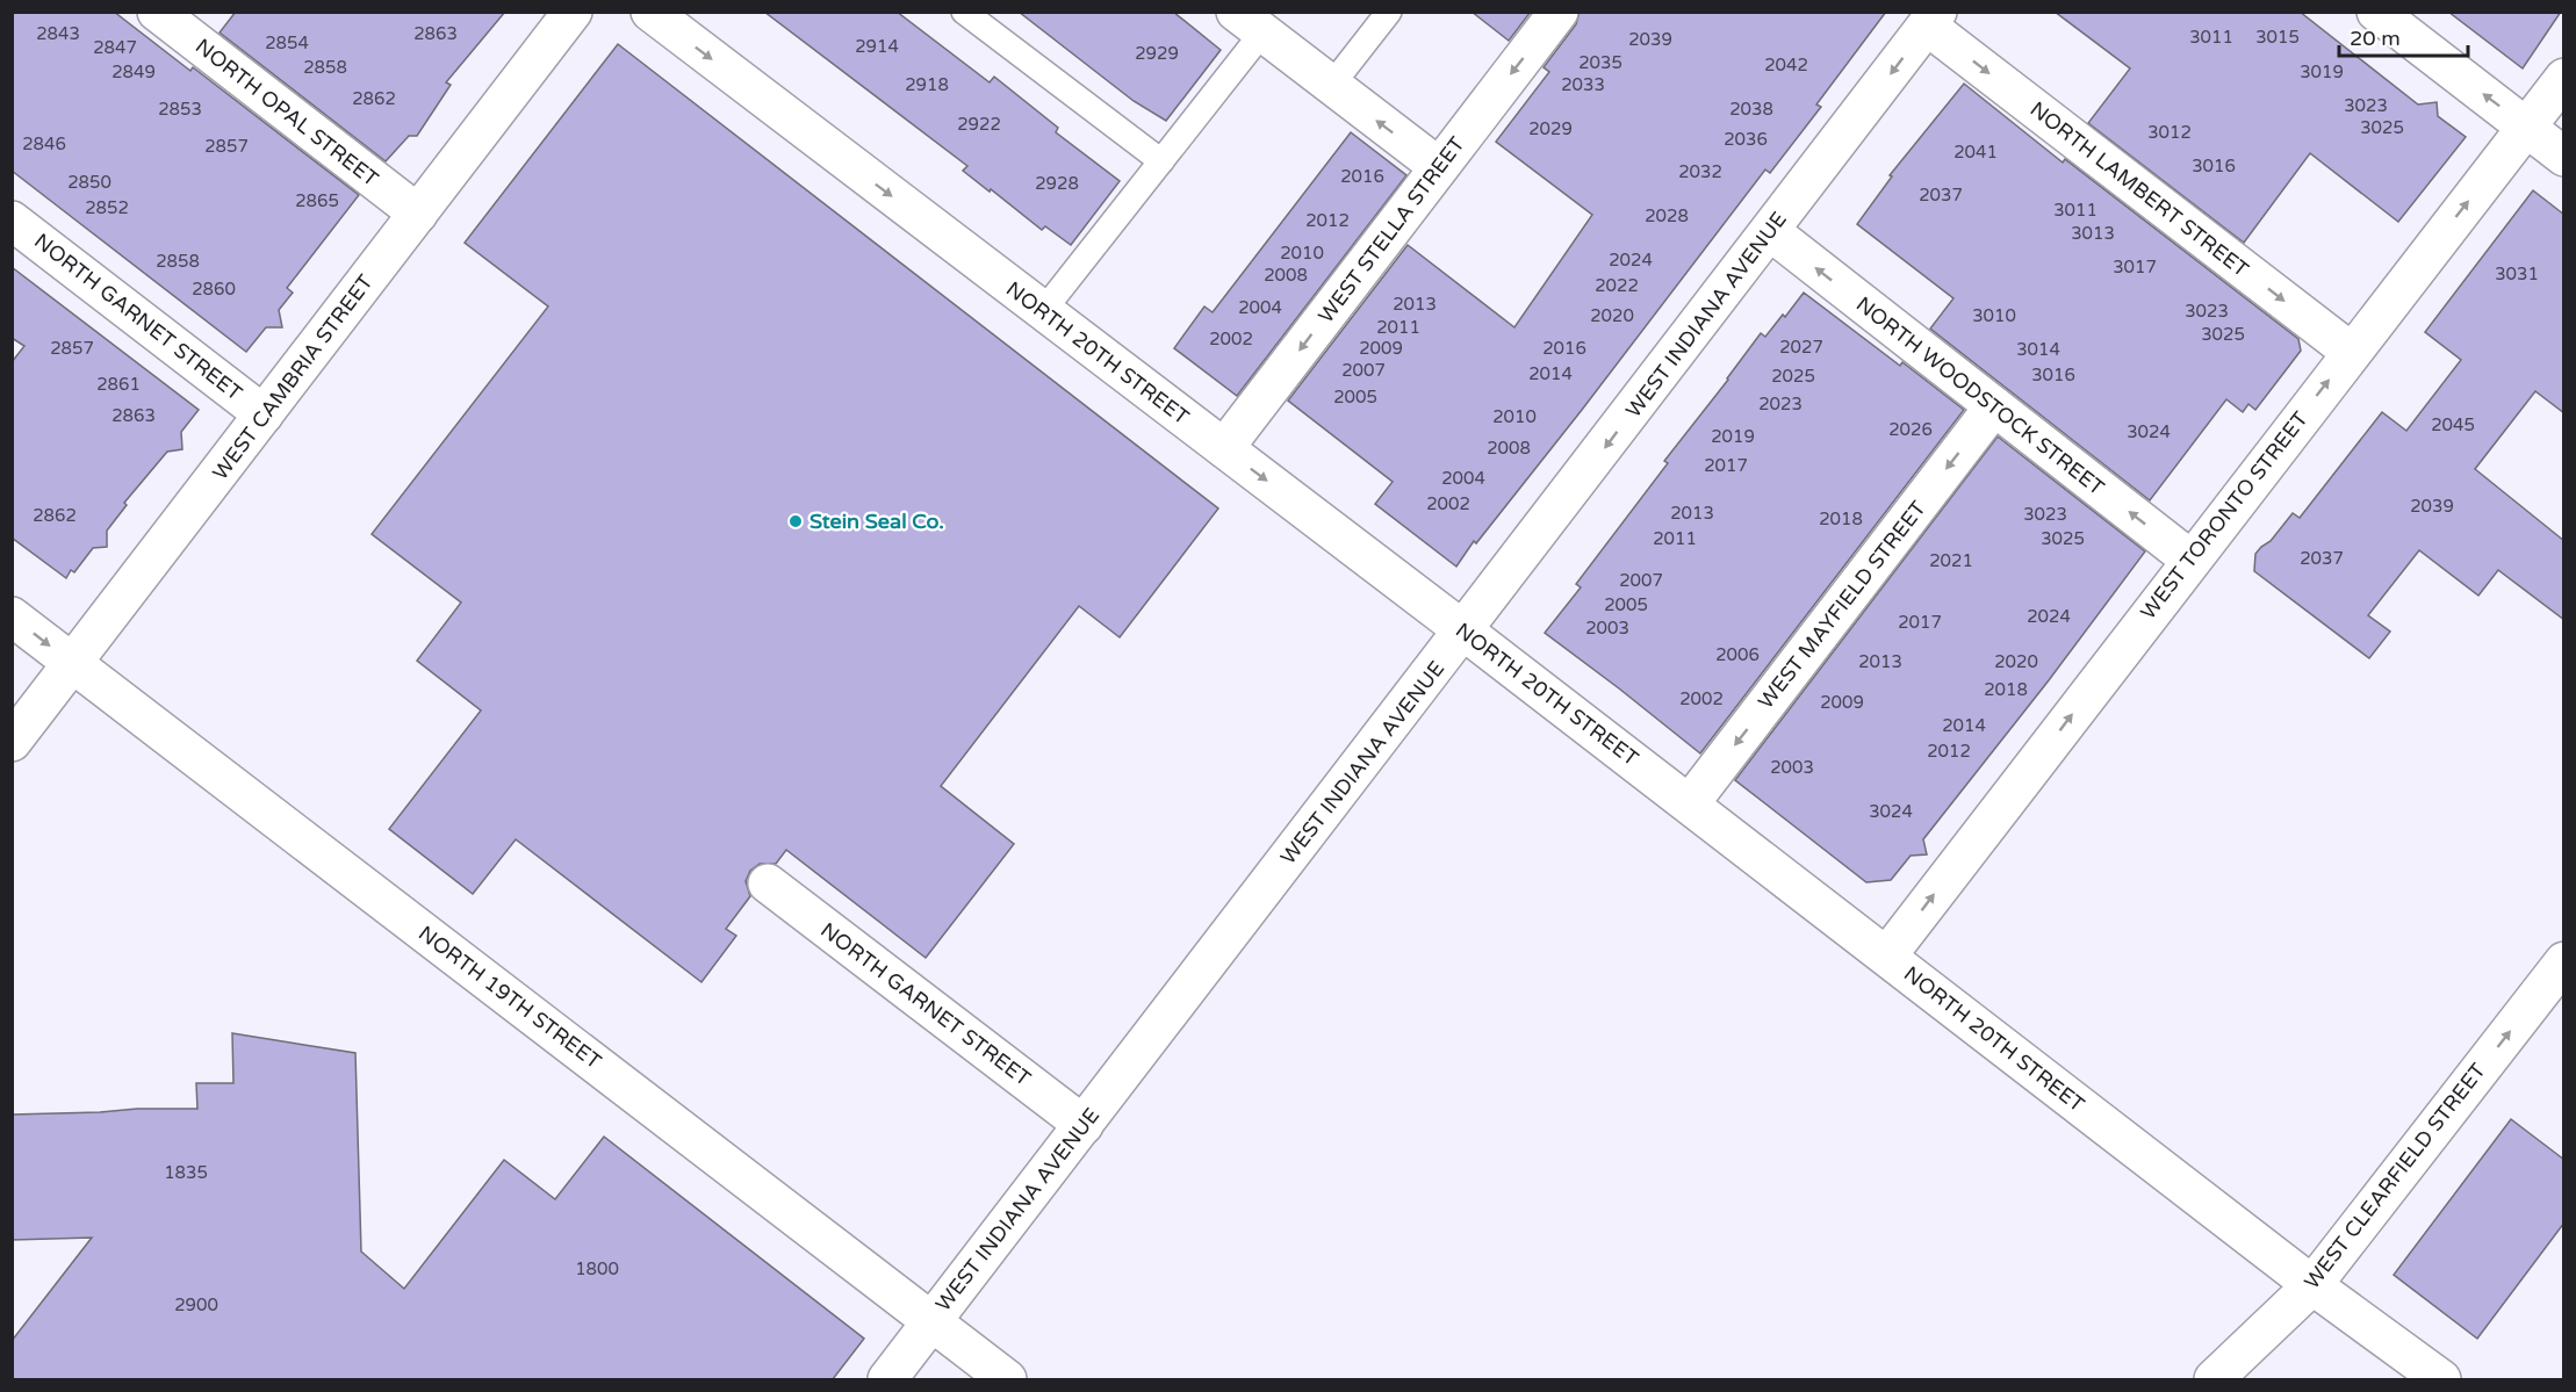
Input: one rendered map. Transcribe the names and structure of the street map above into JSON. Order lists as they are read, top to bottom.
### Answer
{
  "streets": {
    "street": [
      "NORTH OPAL STREET",
      "NORTH LAMBERT STREET",
      "WEST STELLA STREET",
      "WEST INDIANA AVENUE",
      "NORTH GARNET STREET",
      "NORTH 20TH STREET",
      "WEST CAMBRIA STREET",
      "NORTH WOODSTOCK STREET",
      "WEST TORONTO STREET",
      "WEST MAYFIELD STREET",
      "NORTH 19TH STREET",
      "WEST CLEARFIELD STREET"
    ]
  },
  "crossings": [
    ["NORTH OPAL STREET", "WEST CAMBRIA STREET"],
    ["NORTH LAMBERT STREET", "WEST INDIANA AVENUE"],
    ["NORTH LAMBERT STREET", "WEST TORONTO STREET"],
    ["WEST STELLA STREET", "NORTH 20TH STREET"],
    ["WEST INDIANA AVENUE", "NORTH GARNET STREET"],
    ["WEST INDIANA AVENUE", "NORTH 20TH STREET"],
    ["WEST INDIANA AVENUE", "NORTH WOODSTOCK STREET"],
    ["WEST INDIANA AVENUE", "NORTH 19TH STREET"],
    ["NORTH GARNET STREET", "WEST CAMBRIA STREET"],
    ["NORTH 20TH STREET", "WEST TORONTO STREET"],
    ["NORTH 20TH STREET", "WEST MAYFIELD STREET"],
    ["NORTH 20TH STREET", "WEST CLEARFIELD STREET"],
    ["WEST CAMBRIA STREET", "NORTH 19TH STREET"],
    ["NORTH WOODSTOCK STREET", "WEST TORONTO STREET"],
    ["NORTH WOODSTOCK STREET", "WEST MAYFIELD STREET"]
  ],
  "one_way": [
    "WEST STELLA STREET",
    "WEST INDIANA AVENUE",
    "NORTH 20TH STREET",
    "NORTH WOODSTOCK STREET",
    "WEST TORONTO STREET",
    "WEST MAYFIELD STREET",
    "WEST CLEARFIELD STREET"
  ],
  "places": ["Stein Seal Co."],
  "house_numbers": [
    "2843",
    "2863",
    "3011",
    "3015",
    "2039",
    "2854",
    "2914",
    "2847",
    "2929",
    "2035",
    "2042",
    "2858",
    "2849",
    "3019",
    "2918",
    "2033",
    "2862",
    "3023",
    "2853",
    "2038",
    "2922",
    "3025",
    "2029",
    "3012",
    "2036",
    "2846",
    "2857",
    "2041",
    "3016",
    "2032",
    "2016",
    "2850",
    "2928",
    "2037",
    "2865",
    "2852",
    "3011",
    "2028",
    "2012",
    "3013",
    "2010",
    "2024",
    "2858",
    "3017",
    "3031",
    "2008",
    "2022",
    "2860",
    "2013",
    "2004",
    "3023",
    "2020",
    "3010",
    "2011",
    "3025",
    "2002",
    "2027",
    "2857",
    "2009",
    "2016",
    "3014",
    "2007",
    "2014",
    "3016",
    "2025",
    "2861",
    "2005",
    "2023",
    "2863",
    "2010",
    "2045",
    "2026",
    "3024",
    "2019",
    "2008",
    "2017",
    "2004",
    "2002",
    "2039",
    "2013",
    "3023",
    "2862",
    "2018",
    "2011",
    "3025",
    "2037",
    "2021",
    "2007",
    "2005",
    "2024",
    "2017",
    "2003",
    "2006",
    "2013",
    "2020",
    "2018",
    "2002",
    "2009",
    "2014",
    "2012",
    "2003",
    "3024",
    "1835",
    "1800",
    "2900"
  ],
  "scale_bar": "20 m"
}
